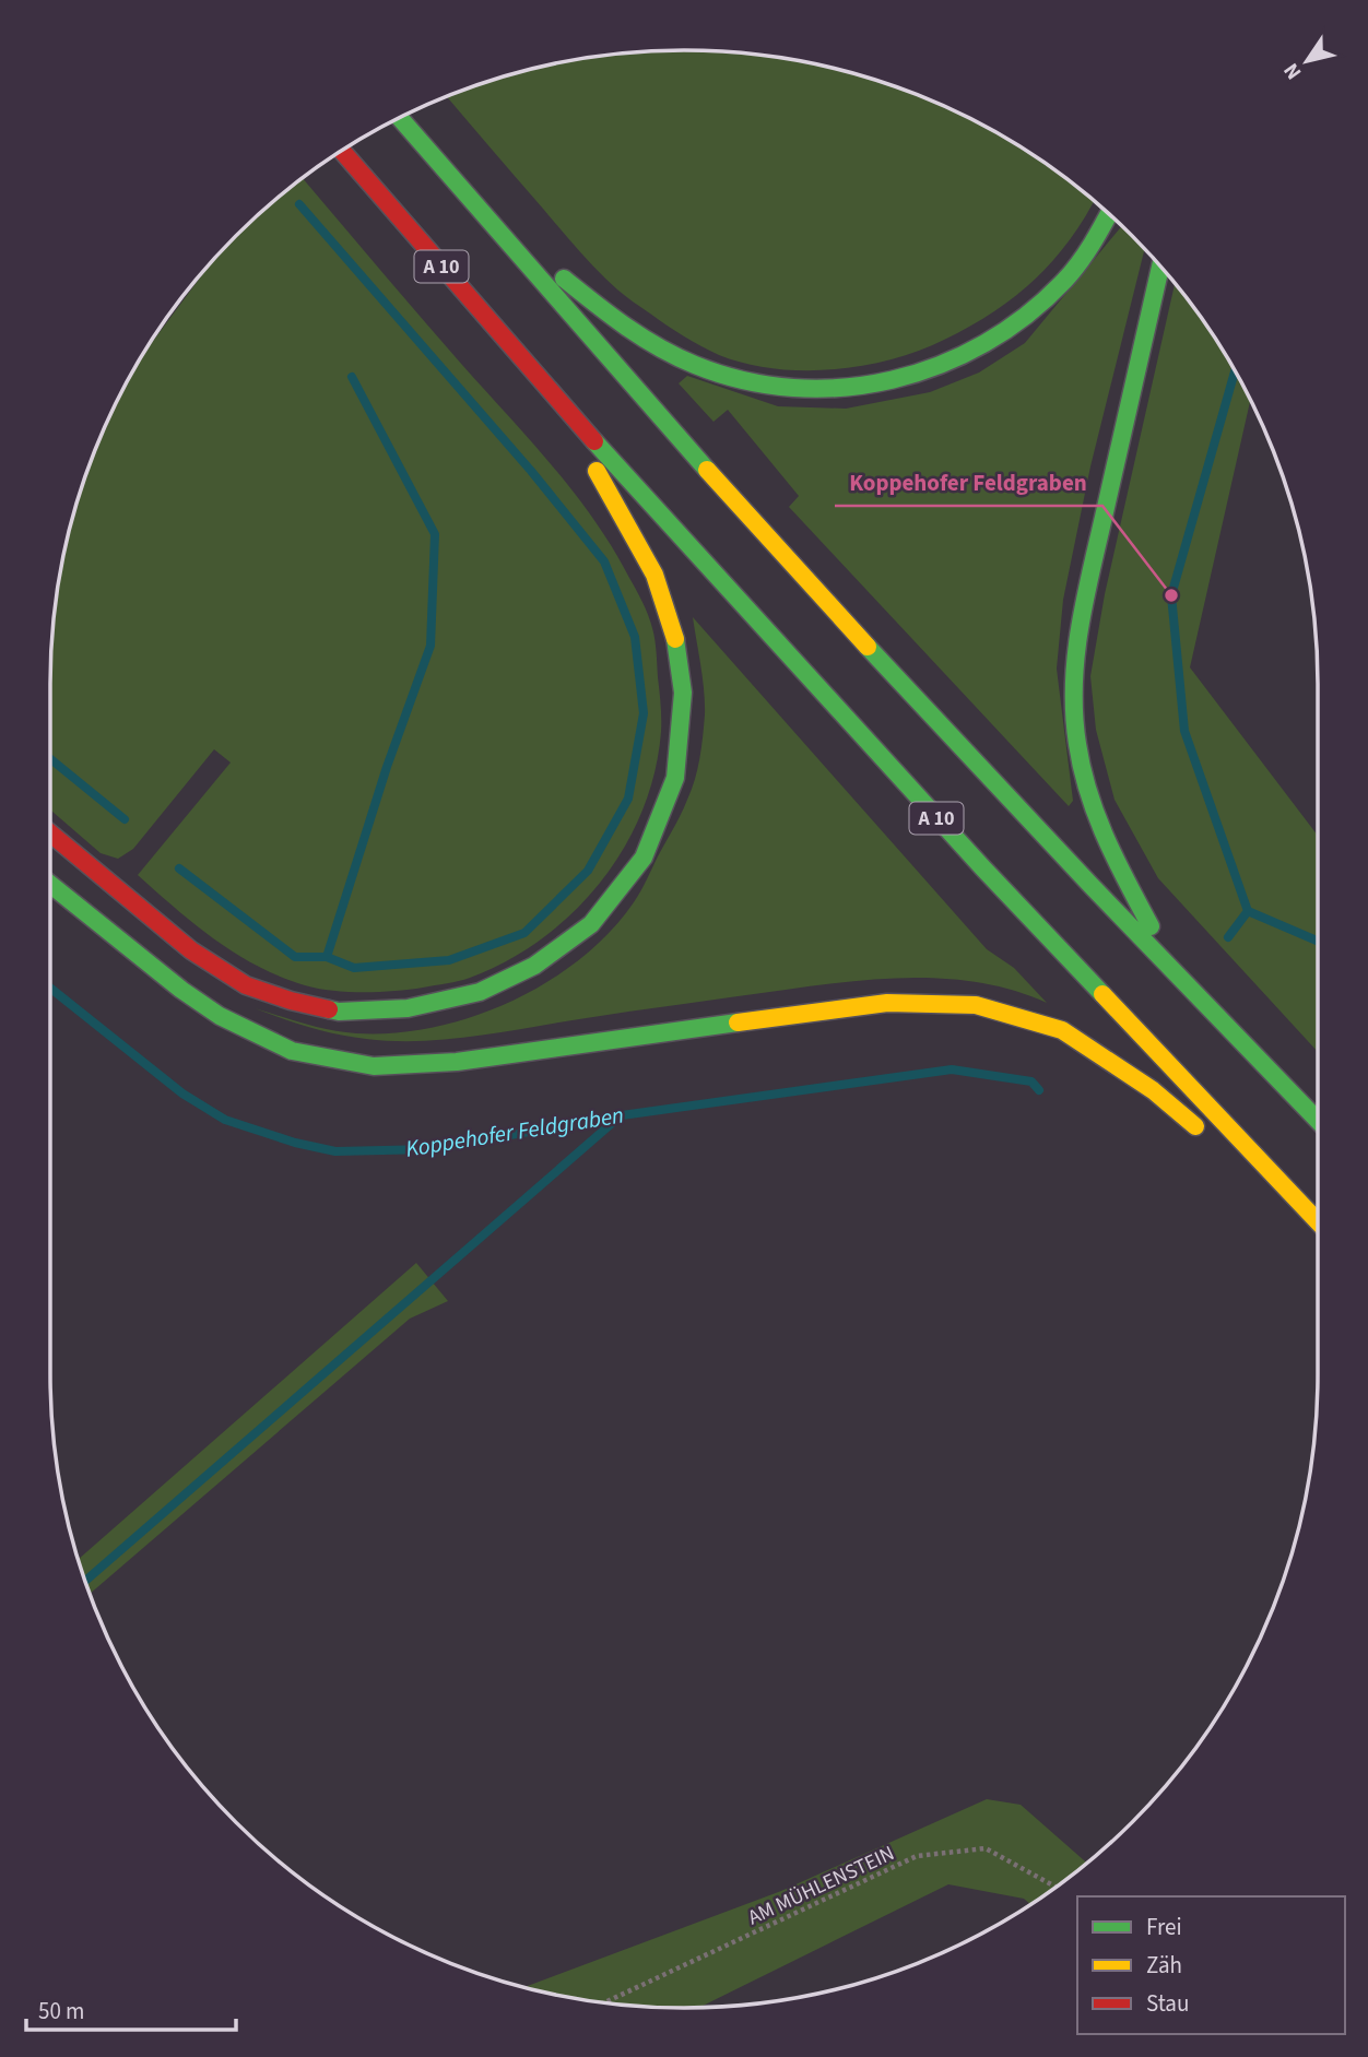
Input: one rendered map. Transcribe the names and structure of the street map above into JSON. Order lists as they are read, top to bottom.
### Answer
{
  "streets": {
    "highway": ["A 10"],
    "path": ["AM MÜHLENSTEIN"]
  },
  "water": ["Koppehofer Feldgraben"],
  "places": ["Koppehofer Feldgraben"],
  "legend": ["Frei", "Zäh", "Stau"],
  "scale_bar": "50 m",
  "north": "bottom left"
}
